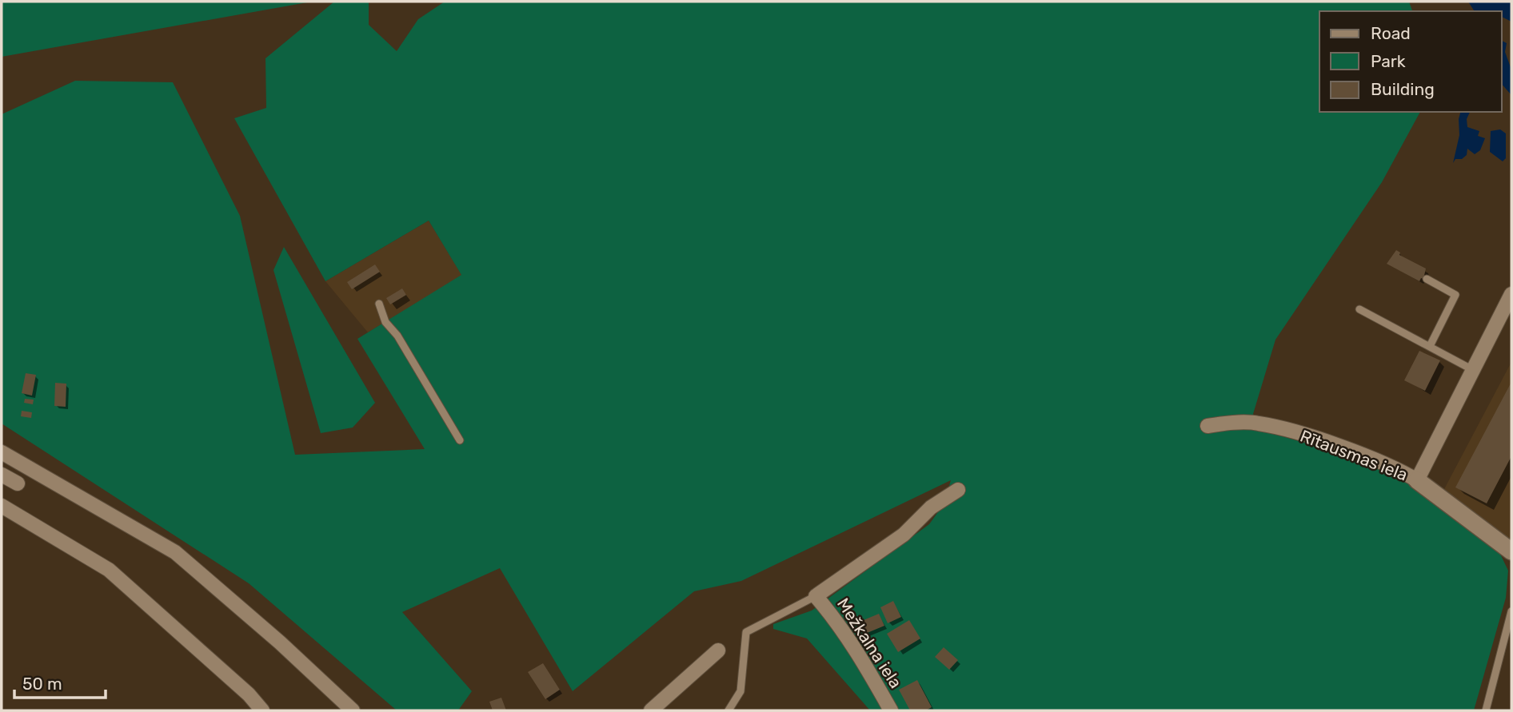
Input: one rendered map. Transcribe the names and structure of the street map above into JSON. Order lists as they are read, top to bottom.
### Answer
{
  "streets": {
    "street": ["Rītausmas iela", "Mežkalna iela"]
  },
  "legend": ["Road", "Park", "Building"],
  "scale_bar": "50 m"
}
